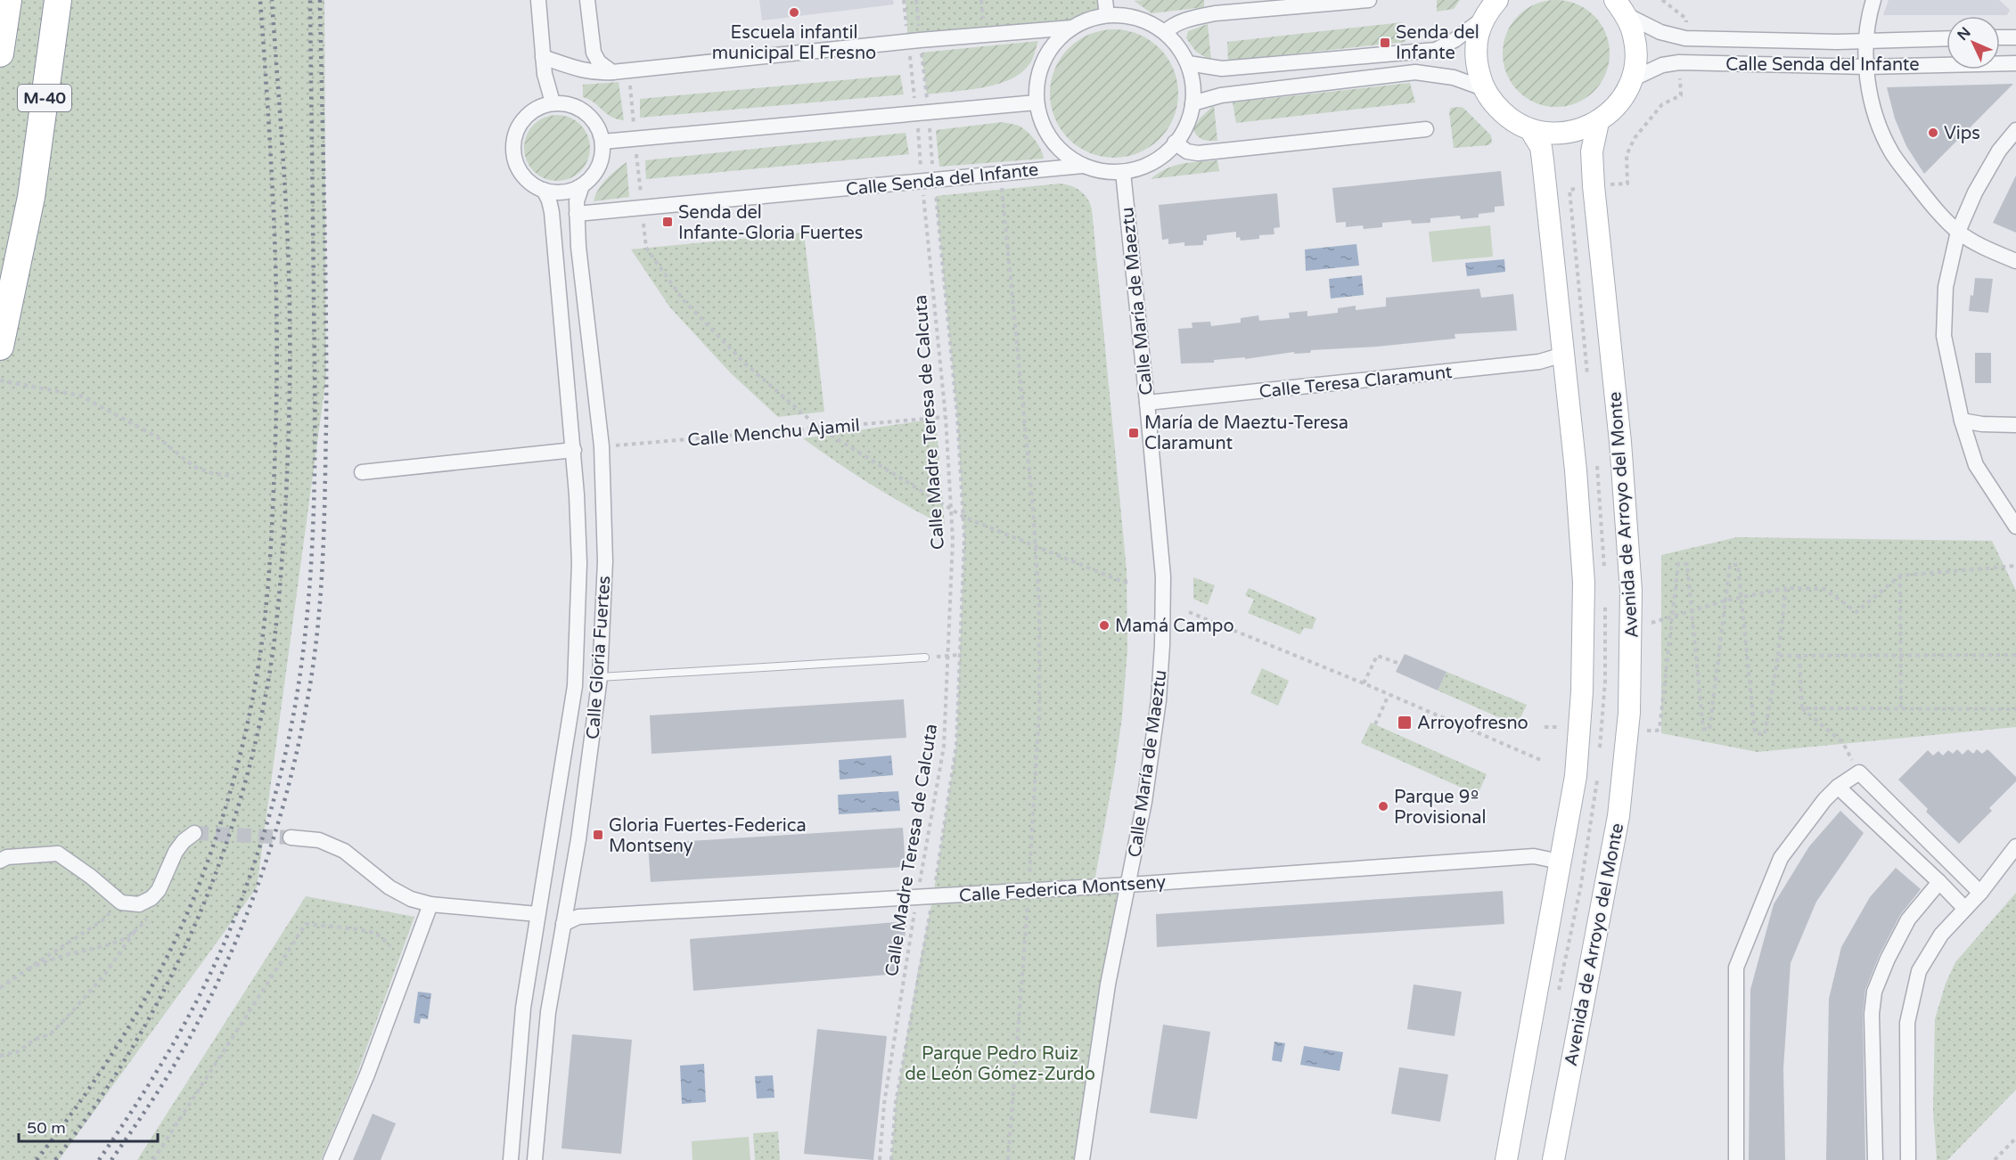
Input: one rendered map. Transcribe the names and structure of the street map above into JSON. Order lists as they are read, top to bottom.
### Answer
{
  "streets": {
    "highway": ["M-40"],
    "street": [
      "Calle Senda del Infante",
      "Calle María de Maeztu",
      "Calle Teresa Claramunt",
      "Avenida de Arroyo del Monte",
      "Calle Gloria Fuertes",
      "Calle Federica Montseny"
    ],
    "path": ["Calle Madre Teresa de Calcuta", "Calle Menchu Ajamil"]
  },
  "crossings": [
    ["Calle Senda del Infante", "Calle María de Maeztu"],
    ["Calle Senda del Infante", "Calle Madre Teresa de Calcuta"],
    ["Calle Senda del Infante", "Calle Gloria Fuertes"],
    ["Calle María de Maeztu", "Calle Teresa Claramunt"],
    ["Calle María de Maeztu", "Calle Federica Montseny"],
    ["Calle Madre Teresa de Calcuta", "Calle Menchu Ajamil"],
    ["Calle Madre Teresa de Calcuta", "Calle Federica Montseny"],
    ["Calle Menchu Ajamil", "Calle Gloria Fuertes"],
    ["Calle Gloria Fuertes", "Calle Federica Montseny"]
  ],
  "parks": ["Parque Pedro Ruiz de León Gómez-Zurdo"],
  "places": {
    "other": [
      "Escuela infantil municipal El Fresno",
      "Vips",
      "Mamá Campo",
      "Parque 9º Provisional"
    ],
    "transit": [
      "Senda del Infante",
      "Senda del Infante-Gloria Fuertes",
      "María de Maeztu-Teresa Claramunt",
      "Arroyofresno",
      "Gloria Fuertes-Federica Montseny"
    ]
  },
  "scale_bar": "50 m",
  "north": "top left"
}
